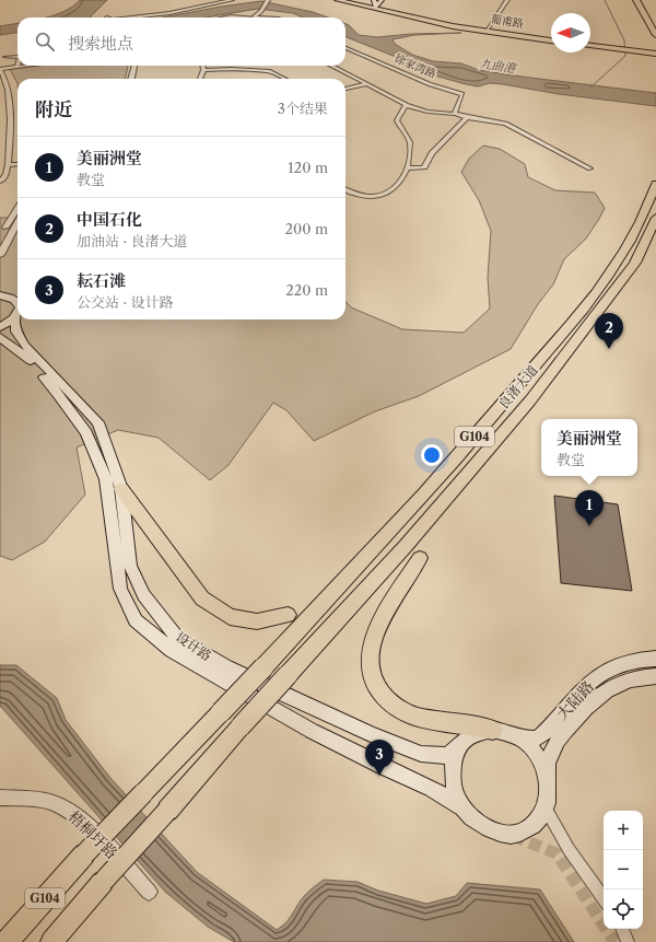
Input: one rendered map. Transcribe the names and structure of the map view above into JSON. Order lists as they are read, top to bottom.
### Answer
{
  "streets": {
    "highway": ["良渚大道", "G104"],
    "main road": ["葡甫路", "设计路", "大陆路"],
    "street": ["徐家湾路", "梧桐圩路"]
  },
  "crossings": [
    ["设计路", "大陆路"]
  ],
  "water": ["九曲港"],
  "north": "left",
  "page": {
    "search": "搜索地点",
    "heading": ["附近", "3个结果"],
    "list": [
      {
        "mark": "1",
        "name": "美丽洲堂",
        "note": "教堂",
        "value": "120 m"
      },
      {
        "mark": "2",
        "name": "中国石化",
        "note": "加油站 · 良渚大道",
        "value": "200 m"
      },
      {
        "mark": "3",
        "name": "耘石滩",
        "note": "公交站 · 设计路",
        "value": "220 m"
      }
    ],
    "pins": ["2", "1", "3"],
    "popup": ["美丽洲堂", "教堂"],
    "map_buttons": ["+", "−"]
  }
}
